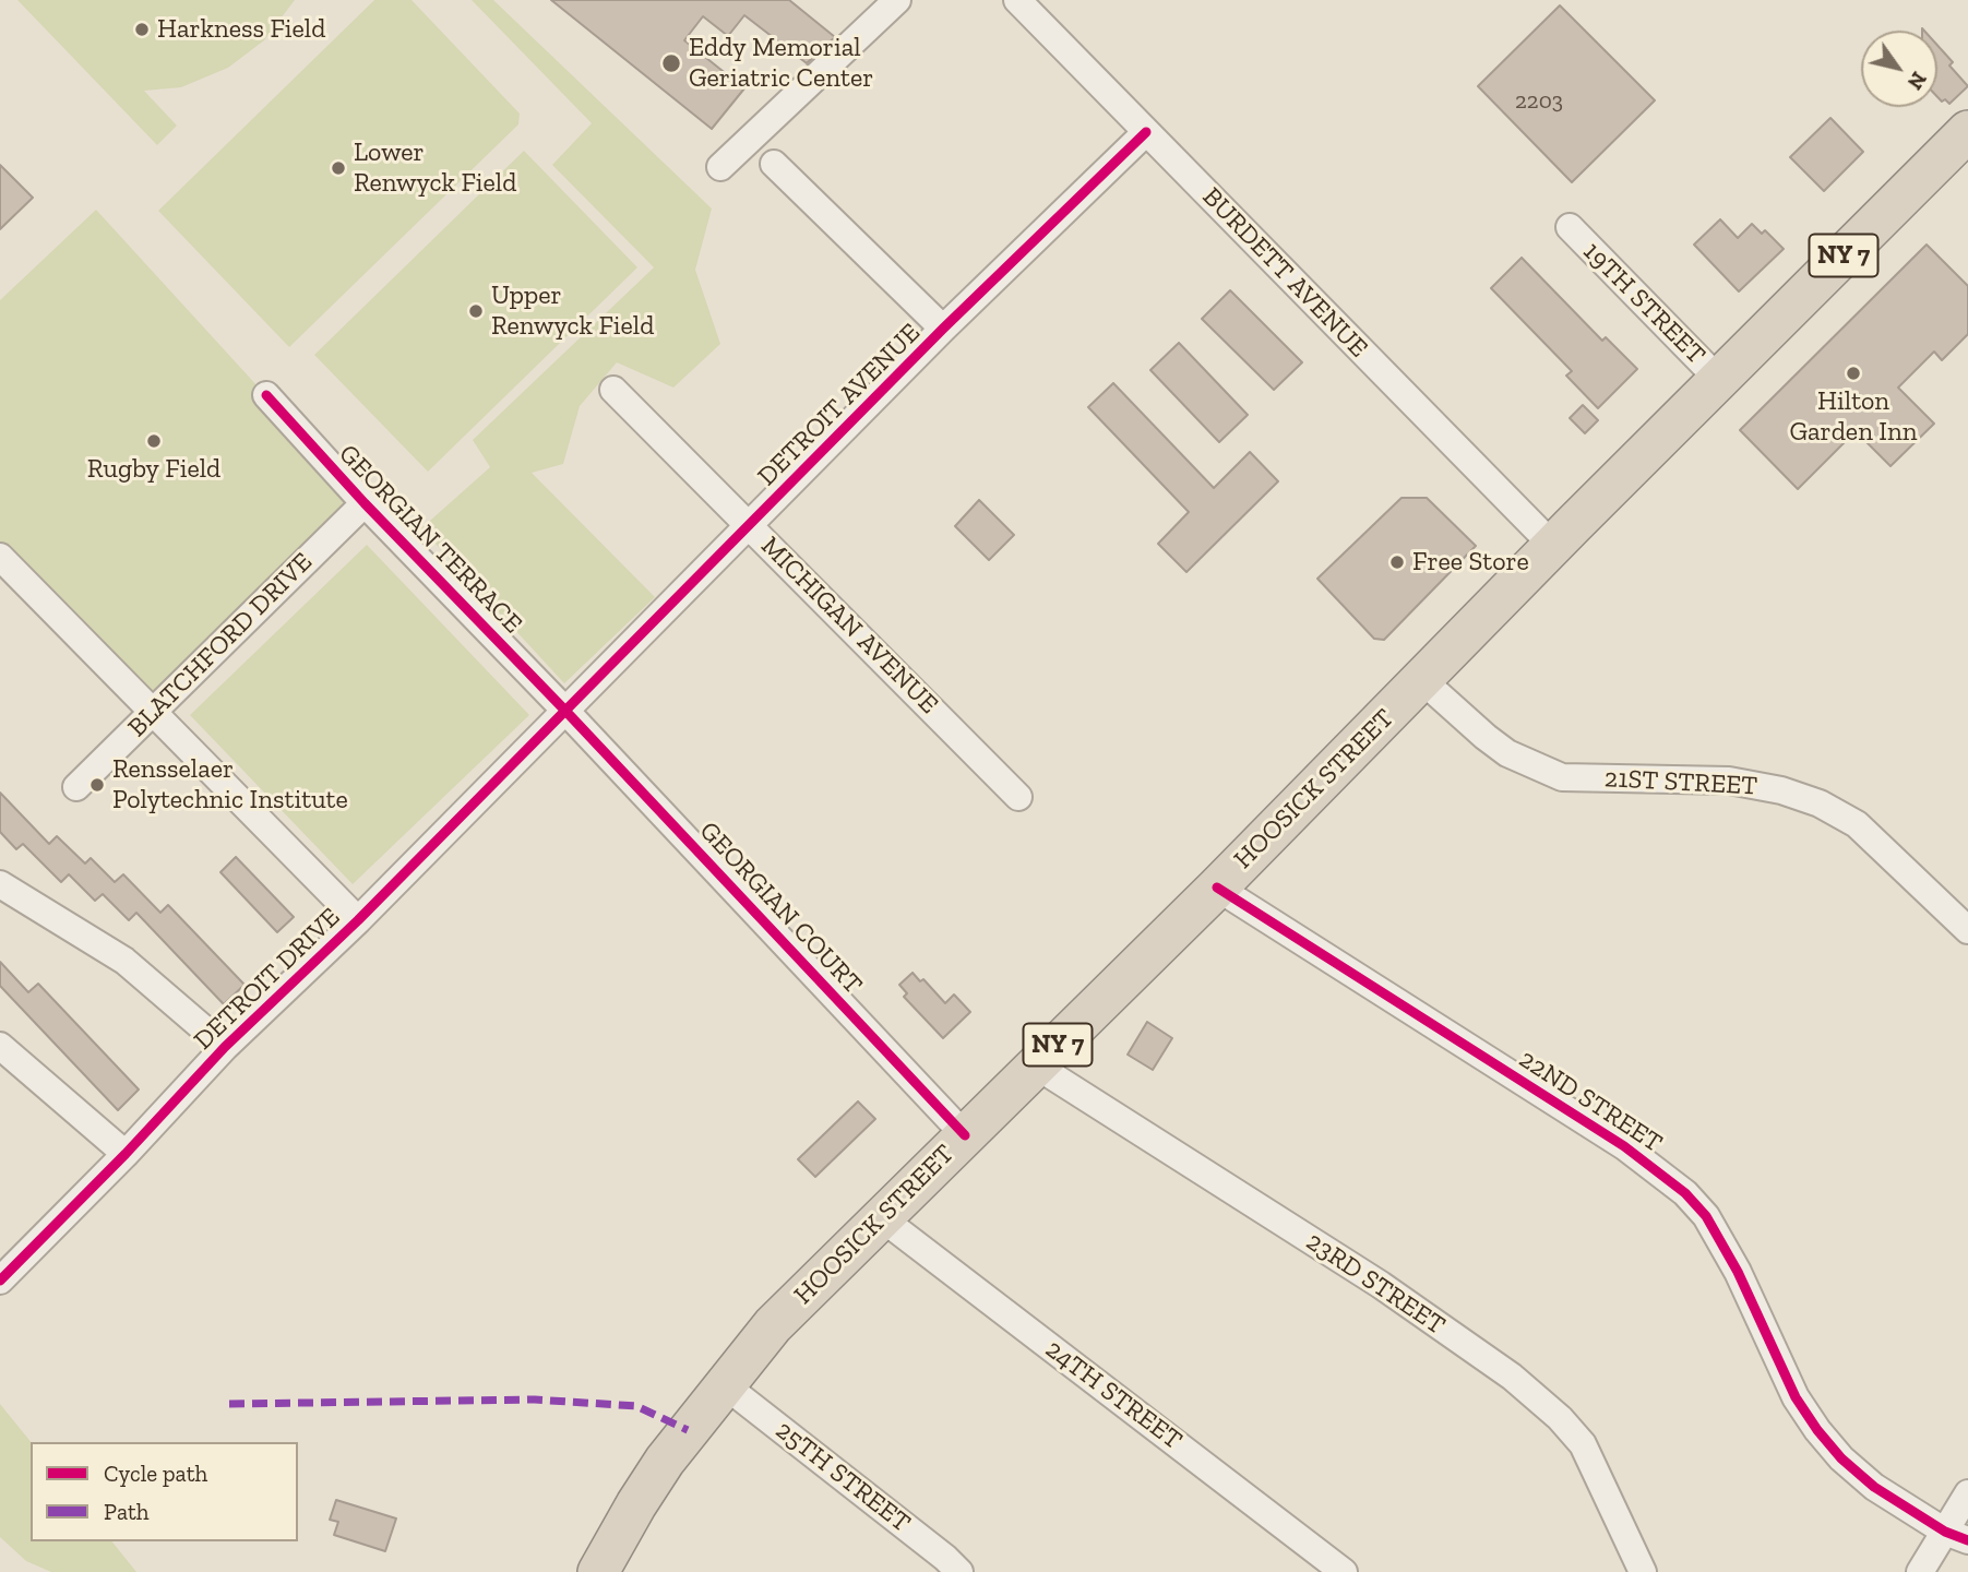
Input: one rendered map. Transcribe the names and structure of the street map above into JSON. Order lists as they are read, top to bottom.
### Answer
{
  "streets": {
    "highway": ["NY 7", "HOOSICK STREET"],
    "street": [
      "BURDETT AVENUE",
      "19TH STREET",
      "DETROIT AVENUE",
      "GEORGIAN TERRACE",
      "MICHIGAN AVENUE",
      "BLATCHFORD DRIVE",
      "21ST STREET",
      "GEORGIAN COURT",
      "DETROIT DRIVE",
      "22ND STREET",
      "23RD STREET",
      "24TH STREET",
      "25TH STREET"
    ]
  },
  "crossings": [
    ["BURDETT AVENUE", "DETROIT AVENUE"],
    ["BURDETT AVENUE", "HOOSICK STREET"],
    ["19TH STREET", "HOOSICK STREET"],
    ["DETROIT AVENUE", "GEORGIAN TERRACE"],
    ["DETROIT AVENUE", "MICHIGAN AVENUE"],
    ["DETROIT AVENUE", "GEORGIAN COURT"],
    ["DETROIT AVENUE", "DETROIT DRIVE"],
    ["GEORGIAN TERRACE", "BLATCHFORD DRIVE"],
    ["GEORGIAN TERRACE", "GEORGIAN COURT"],
    ["GEORGIAN TERRACE", "DETROIT DRIVE"],
    ["21ST STREET", "HOOSICK STREET"],
    ["HOOSICK STREET", "GEORGIAN COURT"],
    ["HOOSICK STREET", "22ND STREET"],
    ["HOOSICK STREET", "23RD STREET"],
    ["HOOSICK STREET", "24TH STREET"],
    ["HOOSICK STREET", "25TH STREET"],
    ["GEORGIAN COURT", "DETROIT DRIVE"]
  ],
  "places": [
    "Harkness Field",
    "Eddy Memorial Geriatric Center",
    "Lower Renwyck Field",
    "Upper Renwyck Field",
    "Hilton Garden Inn",
    "Rugby Field",
    "Free Store",
    "Rensselaer Polytechnic Institute"
  ],
  "house_numbers": ["2203"],
  "legend": ["Cycle path", "Path"],
  "north": "bottom right"
}
